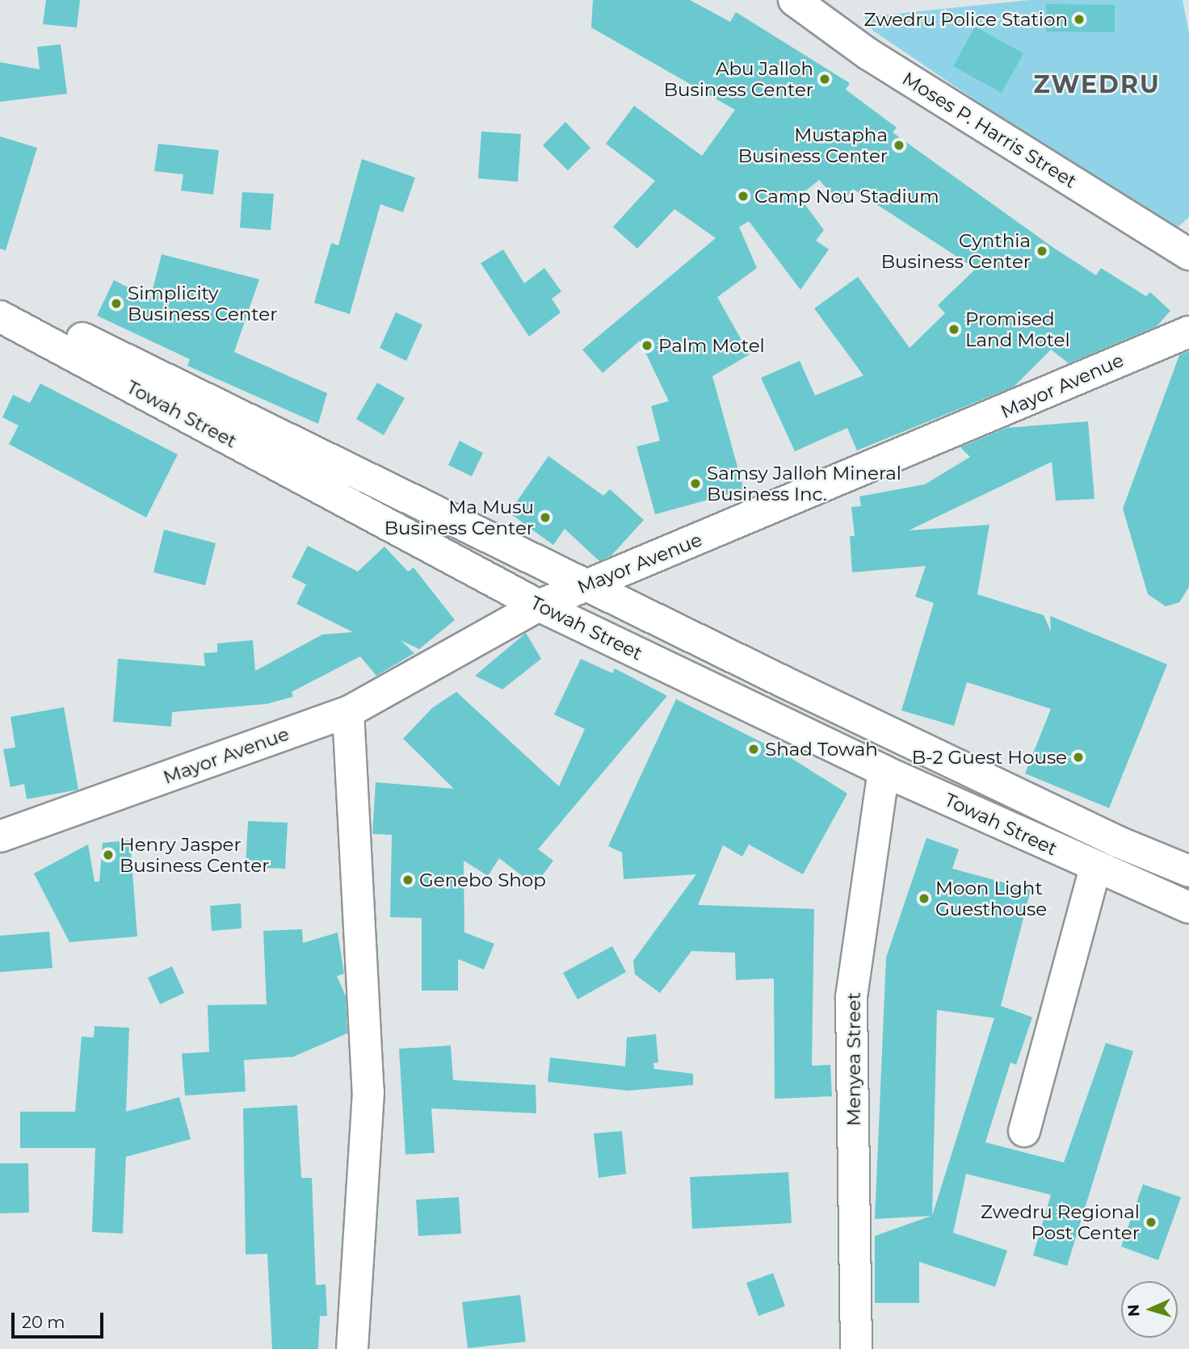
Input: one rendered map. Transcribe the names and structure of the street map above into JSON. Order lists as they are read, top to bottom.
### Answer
{
  "streets": {
    "main road": [
      "Moses P. Harris Street",
      "Mayor Avenue",
      "Towah Street",
      "Menyea Street"
    ]
  },
  "crossings": [
    ["Mayor Avenue", "Towah Street"],
    ["Towah Street", "Menyea Street"]
  ],
  "districts": ["ZWEDRU"],
  "places": [
    "Zwedru Police Station",
    "Abu Jalloh Business Center",
    "Mustapha Business Center",
    "Camp Nou Stadium",
    "Cynthia Business Center",
    "Simplicity Business Center",
    "Promised Land Motel",
    "Palm Motel",
    "Samsy Jalloh Mineral Business Inc.",
    "Ma Musu Business Center",
    "Shad Towah",
    "B-2 Guest House",
    "Henry Jasper Business Center",
    "Genebo Shop",
    "Moon Light Guesthouse",
    "Zwedru Regional Post Center"
  ],
  "scale_bar": "20 m",
  "north": "left"
}
